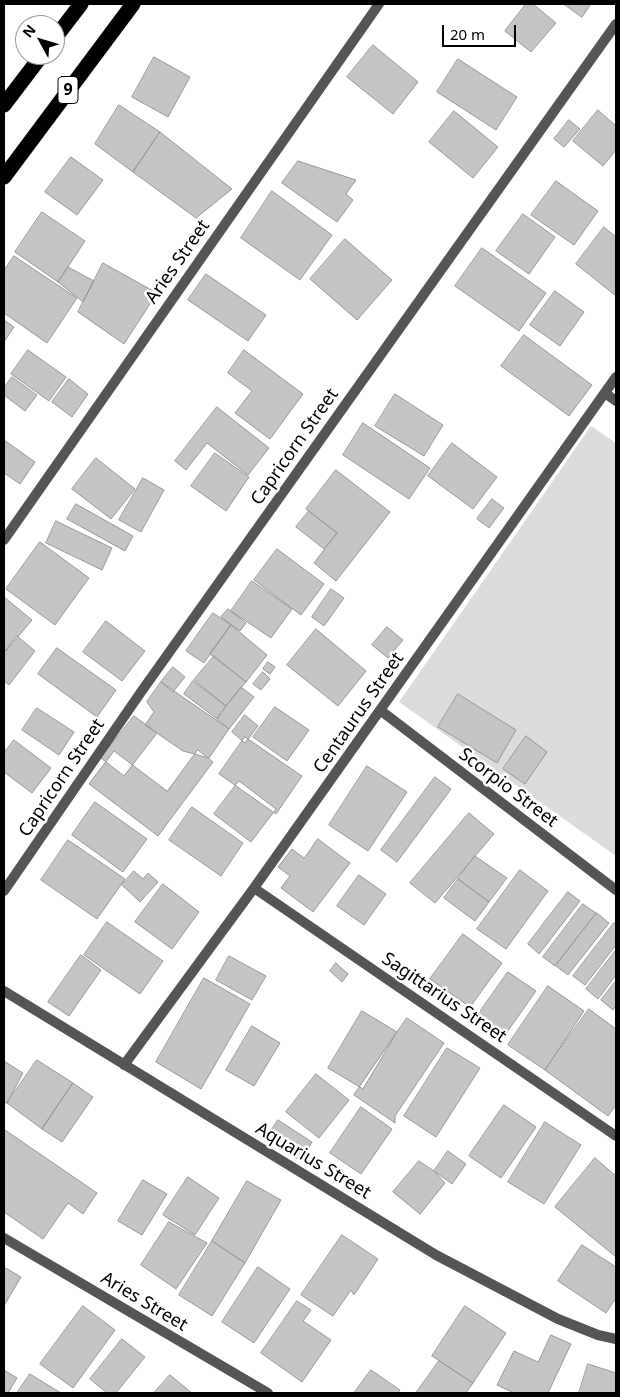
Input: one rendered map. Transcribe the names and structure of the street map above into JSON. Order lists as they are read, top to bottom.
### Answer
{
  "streets": {
    "highway": ["9"],
    "street": [
      "Aries Street",
      "Capricorn Street",
      "Centaurus Street",
      "Scorpio Street",
      "Sagittarius Street",
      "Aquarius Street"
    ]
  },
  "crossings": [
    ["Centaurus Street", "Scorpio Street"],
    ["Centaurus Street", "Sagittarius Street"],
    ["Centaurus Street", "Aquarius Street"]
  ],
  "scale_bar": "20 m",
  "north": "top left"
}
